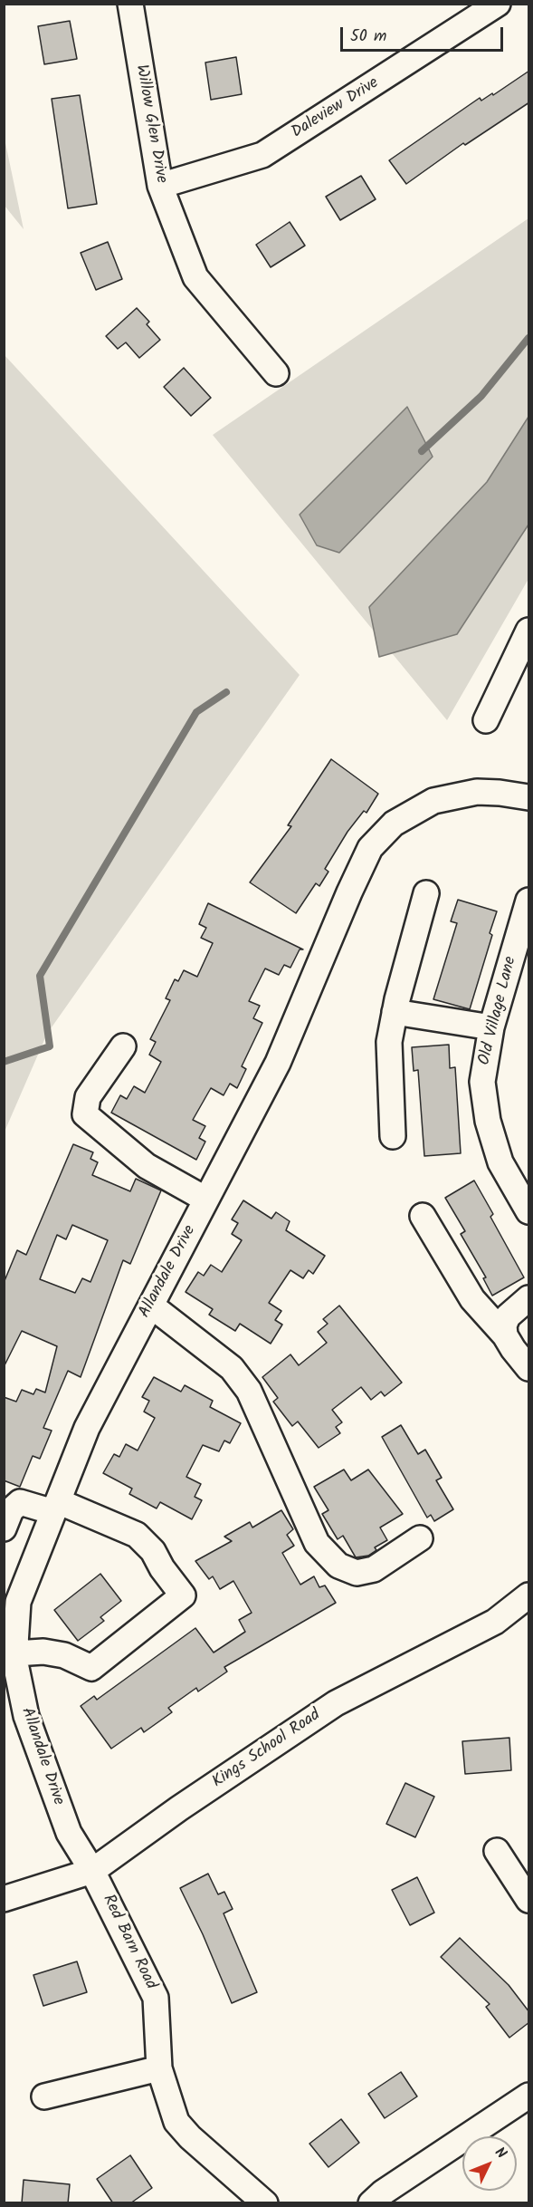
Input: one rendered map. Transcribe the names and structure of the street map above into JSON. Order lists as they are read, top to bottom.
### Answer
{
  "streets": {
    "street": [
      "Daleview Drive",
      "Willow Glen Drive",
      "Old Village Lane",
      "Allandale Drive",
      "Kings School Road",
      "Red Barn Road"
    ]
  },
  "crossings": [
    ["Daleview Drive", "Willow Glen Drive"],
    ["Allandale Drive", "Kings School Road"],
    ["Allandale Drive", "Red Barn Road"],
    ["Kings School Road", "Red Barn Road"]
  ],
  "scale_bar": "50 m",
  "north": "top right"
}
